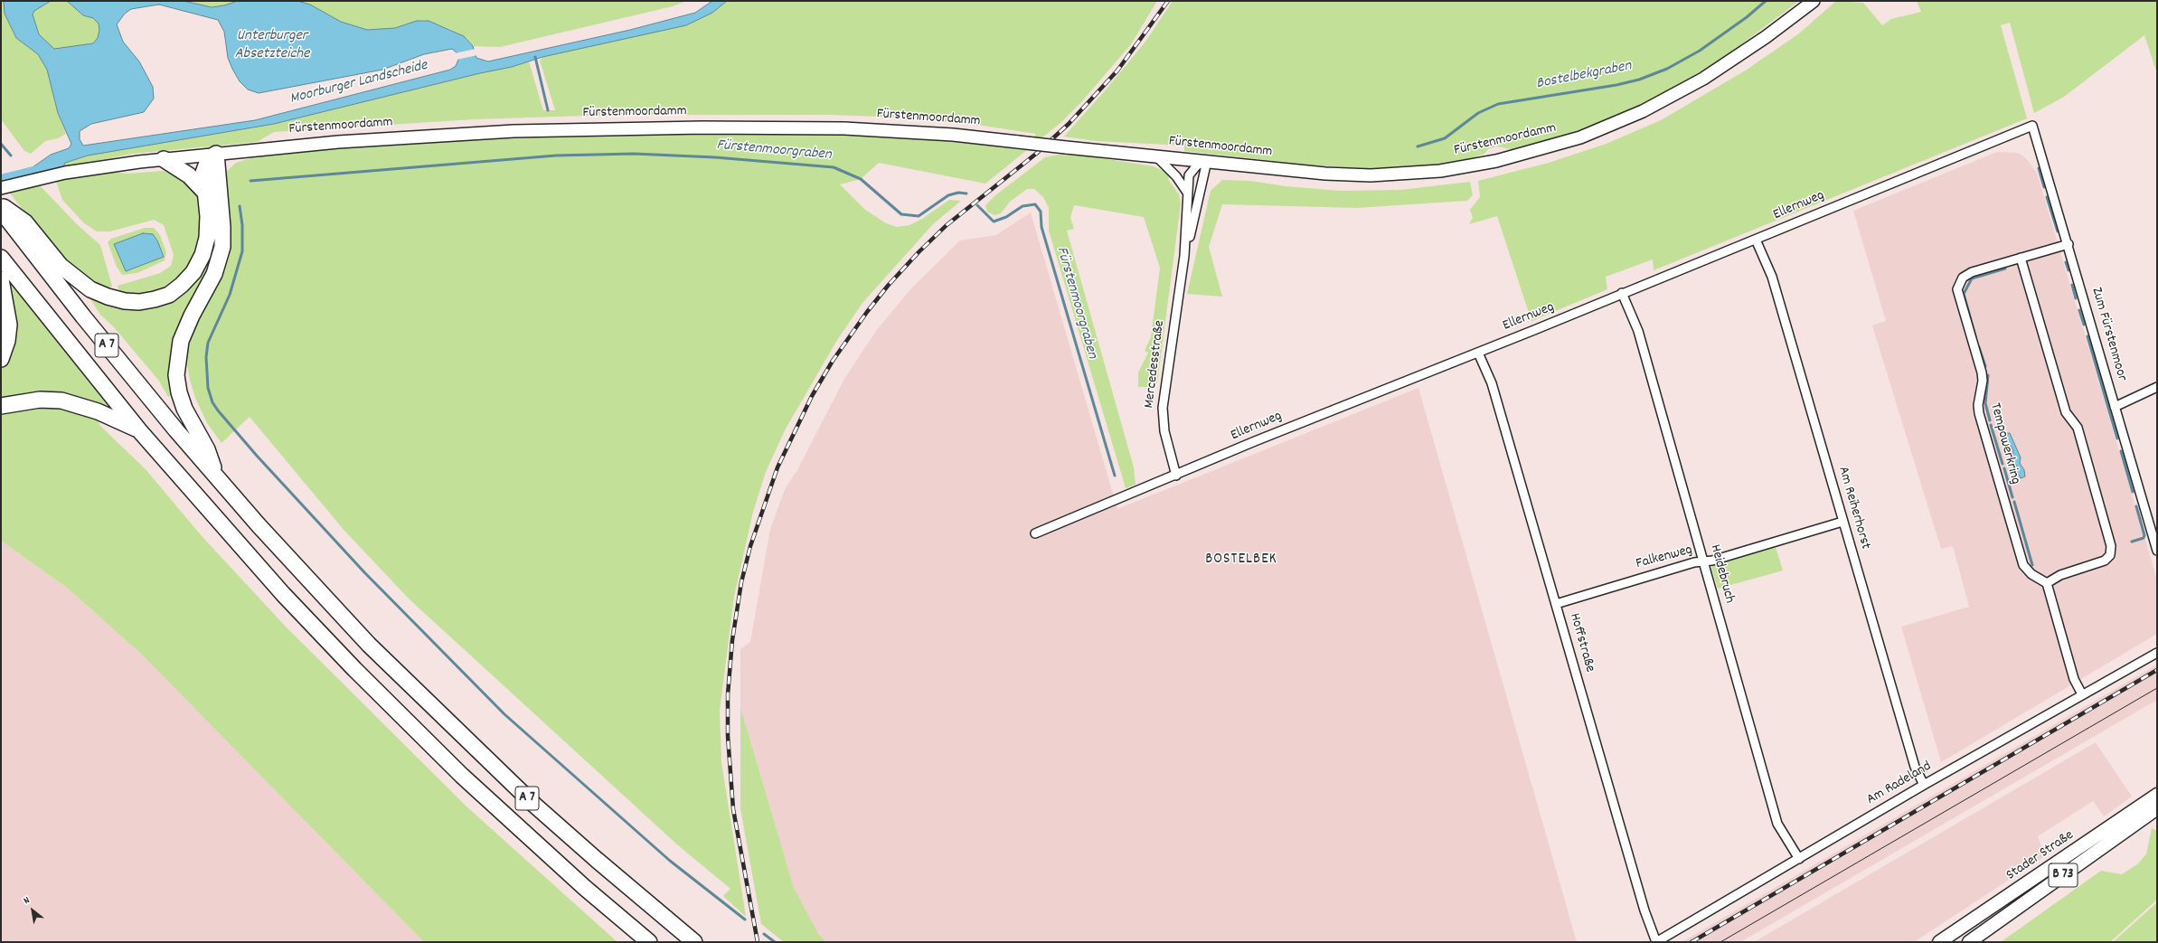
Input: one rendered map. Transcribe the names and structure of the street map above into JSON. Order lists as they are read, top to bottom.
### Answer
{
  "streets": {
    "highway": ["A 7"],
    "main road": ["Fürstenmoordamm", "Stader Straße", "B 73"],
    "street": [
      "Ellernweg",
      "Zum Fürstenmoor",
      "Mercedesstraße",
      "Tempowerkring",
      "Am Reiherhorst",
      "Falkenweg",
      "Heidebruch",
      "Hoffstraße",
      "Am Radeland"
    ]
  },
  "crossings": [
    ["Fürstenmoordamm", "Mercedesstraße"],
    ["Ellernweg", "Zum Fürstenmoor"],
    ["Ellernweg", "Mercedesstraße"],
    ["Ellernweg", "Am Reiherhorst"],
    ["Ellernweg", "Heidebruch"],
    ["Ellernweg", "Hoffstraße"],
    ["Zum Fürstenmoor", "Tempowerkring"],
    ["Am Reiherhorst", "Falkenweg"],
    ["Am Reiherhorst", "Am Radeland"],
    ["Falkenweg", "Heidebruch"],
    ["Falkenweg", "Hoffstraße"],
    ["Heidebruch", "Am Radeland"],
    ["Hoffstraße", "Am Radeland"]
  ],
  "districts": ["BOSTELBEK"],
  "water": [
    "Unterburger Absetzteiche",
    "Bostelbekgraben",
    "Moorburger Landscheide",
    "Fürstenmoorgraben"
  ],
  "north": "top left"
}
